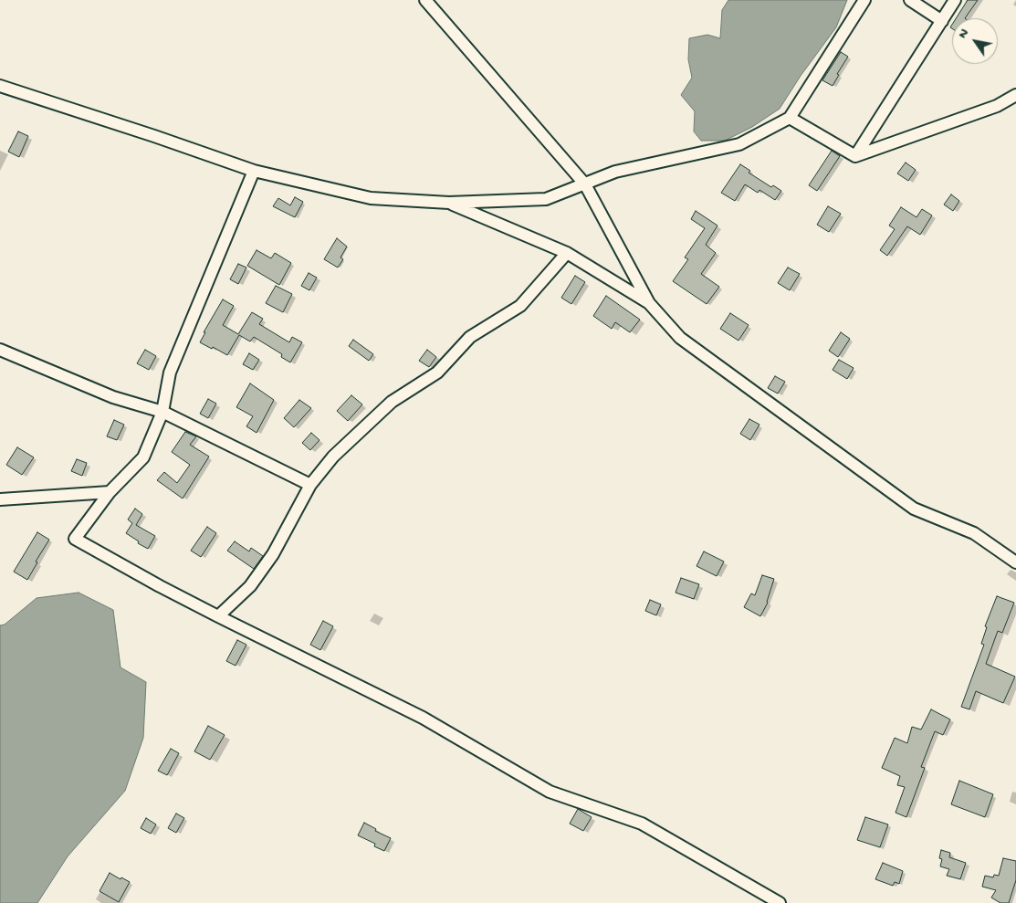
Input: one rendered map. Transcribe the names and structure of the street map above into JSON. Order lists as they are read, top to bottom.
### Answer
{
  "north": "top left"
}
